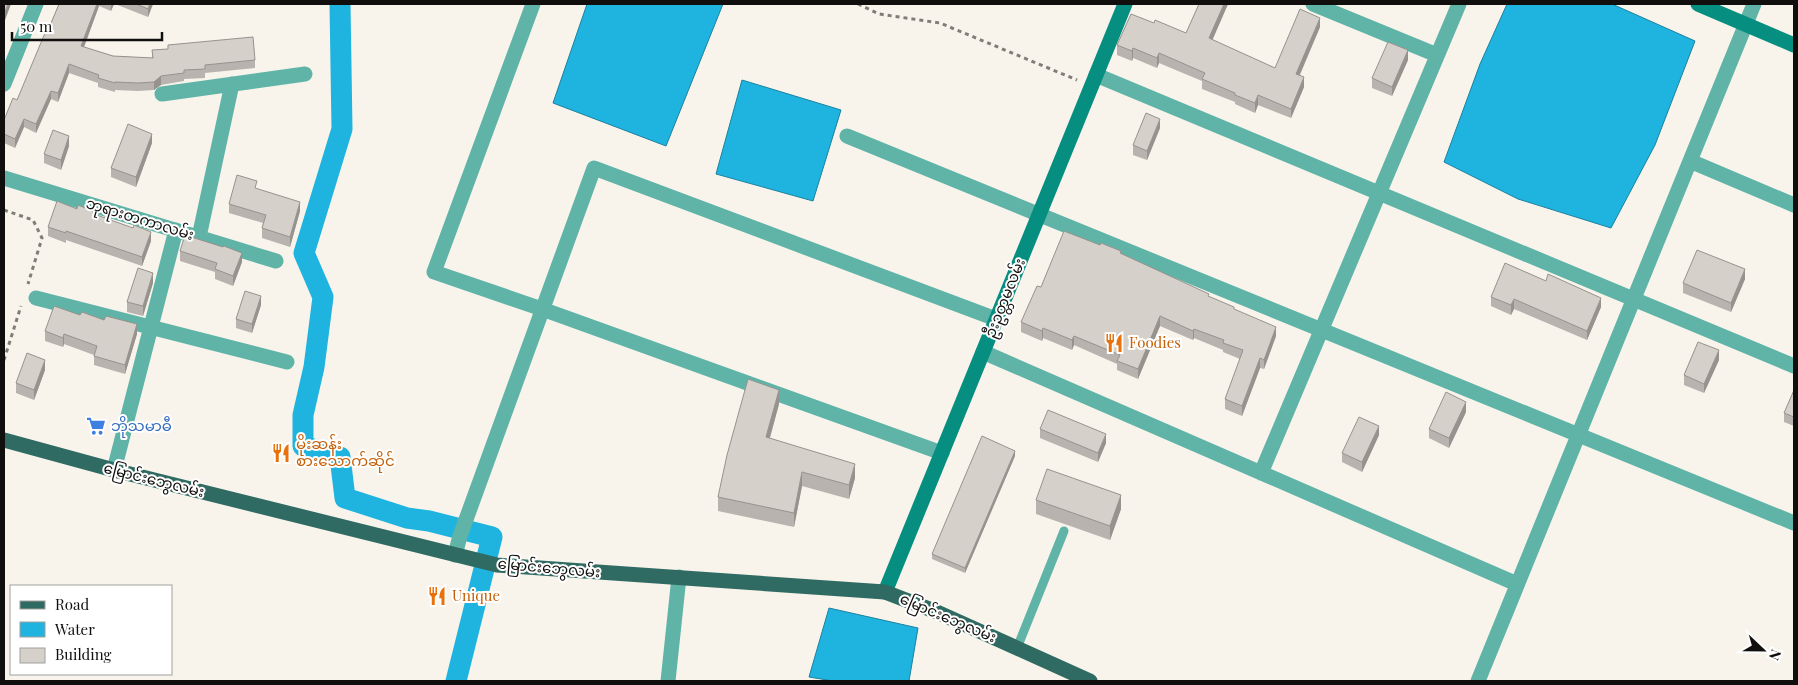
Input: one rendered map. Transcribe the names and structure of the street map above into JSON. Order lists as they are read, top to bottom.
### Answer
{
  "streets": {
    "main road": ["မြောင်းဘွေလမ်း"],
    "street": ["ဘုရားတကာလမ်း", "ဦးဥတ္တမလမ်း"]
  },
  "crossings": [
    ["ဦးဥတ္တမလမ်း", "မြောင်းဘွေလမ်း"]
  ],
  "places": {
    "restaurant": ["Foodies", "မိုးဆန်း စားသောက်ဆိုင်", "Unique"],
    "supermarket": ["ဘိုသမာဓီ"]
  },
  "legend": ["Road", "Water", "Building"],
  "scale_bar": "50 m",
  "north": "right"
}
